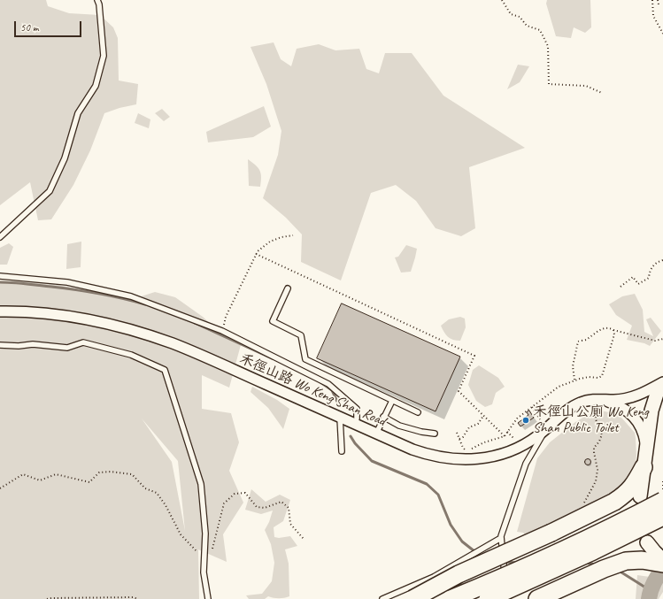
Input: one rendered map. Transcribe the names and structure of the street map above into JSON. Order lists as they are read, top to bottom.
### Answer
{
  "streets": {
    "street": ["禾徑山路 Wo Keng Shan Road"]
  },
  "places": ["禾徑山公廁 Wo Keng Shan Public Toilet"],
  "scale_bar": "50 m"
}
